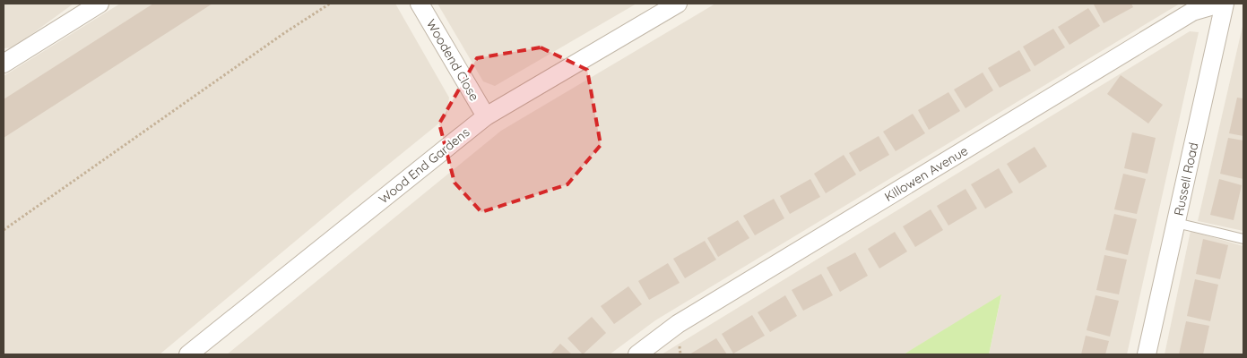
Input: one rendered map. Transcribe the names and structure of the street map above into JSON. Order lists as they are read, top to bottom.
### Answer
{
  "streets": {
    "street": [
      "Woodend Close",
      "Wood End Gardens",
      "Killowen Avenue",
      "Russell Road"
    ]
  },
  "crossings": [
    ["Woodend Close", "Wood End Gardens"]
  ]
}
